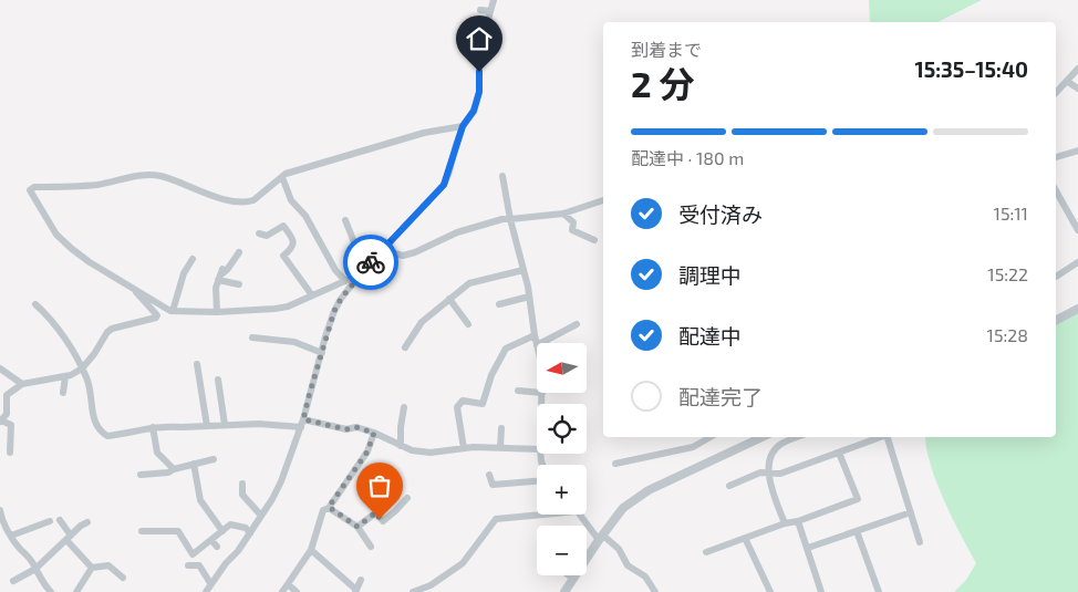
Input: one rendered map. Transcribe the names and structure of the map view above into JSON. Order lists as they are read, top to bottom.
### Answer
{
  "north": "left",
  "page": {
    "heading": ["2 分", "到着まで", "15:35–15:40"],
    "bar": "配達中 · 180 m",
    "list": [
      ["受付済み", "15:11"],
      ["調理中", "15:22"],
      ["配達中", "15:28"],
      "配達完了"
    ],
    "map_buttons": ["+", "−"]
  }
}
